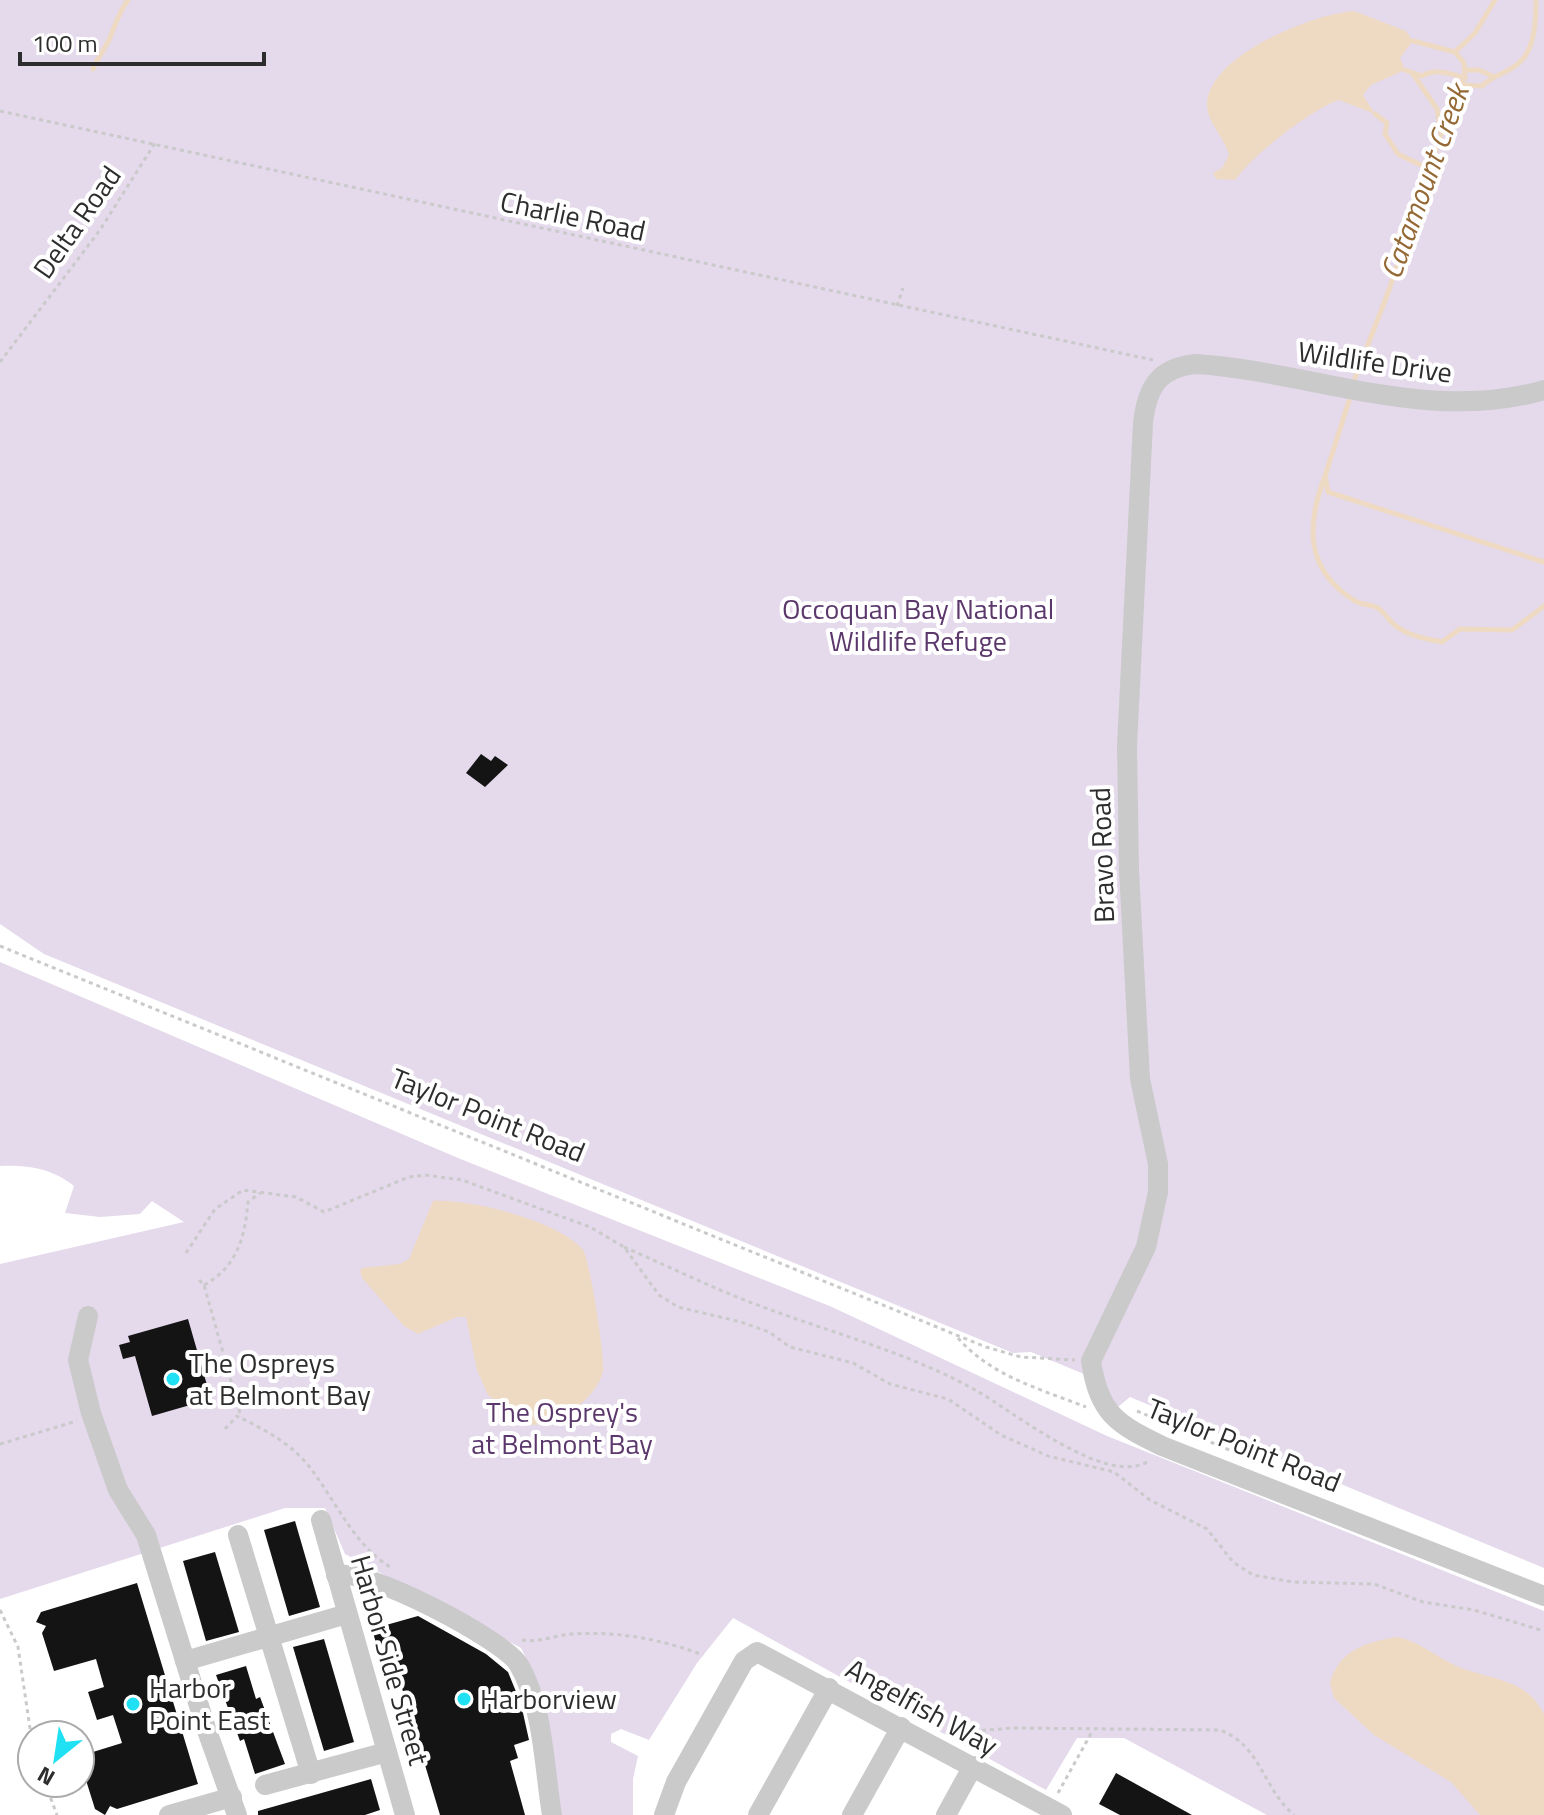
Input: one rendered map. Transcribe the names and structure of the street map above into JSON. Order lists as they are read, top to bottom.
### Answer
{
  "streets": {
    "street": [
      "Wildlife Drive",
      "Bravo Road",
      "Taylor Point Road",
      "Harbor Side Street",
      "Angelfish Way"
    ],
    "path": ["Charlie Road", "Delta Road"]
  },
  "crossings": [
    ["Charlie Road", "Delta Road"],
    ["Wildlife Drive", "Bravo Road"],
    ["Bravo Road", "Taylor Point Road"]
  ],
  "water": ["Catamount Creek"],
  "parks": ["Occoquan Bay National Wildlife Refuge", "The Osprey's at Belmont Bay"],
  "places": ["The Ospreys at Belmont Bay", "Harborview", "Harbor Point East"],
  "scale_bar": "100 m",
  "north": "bottom left"
}
